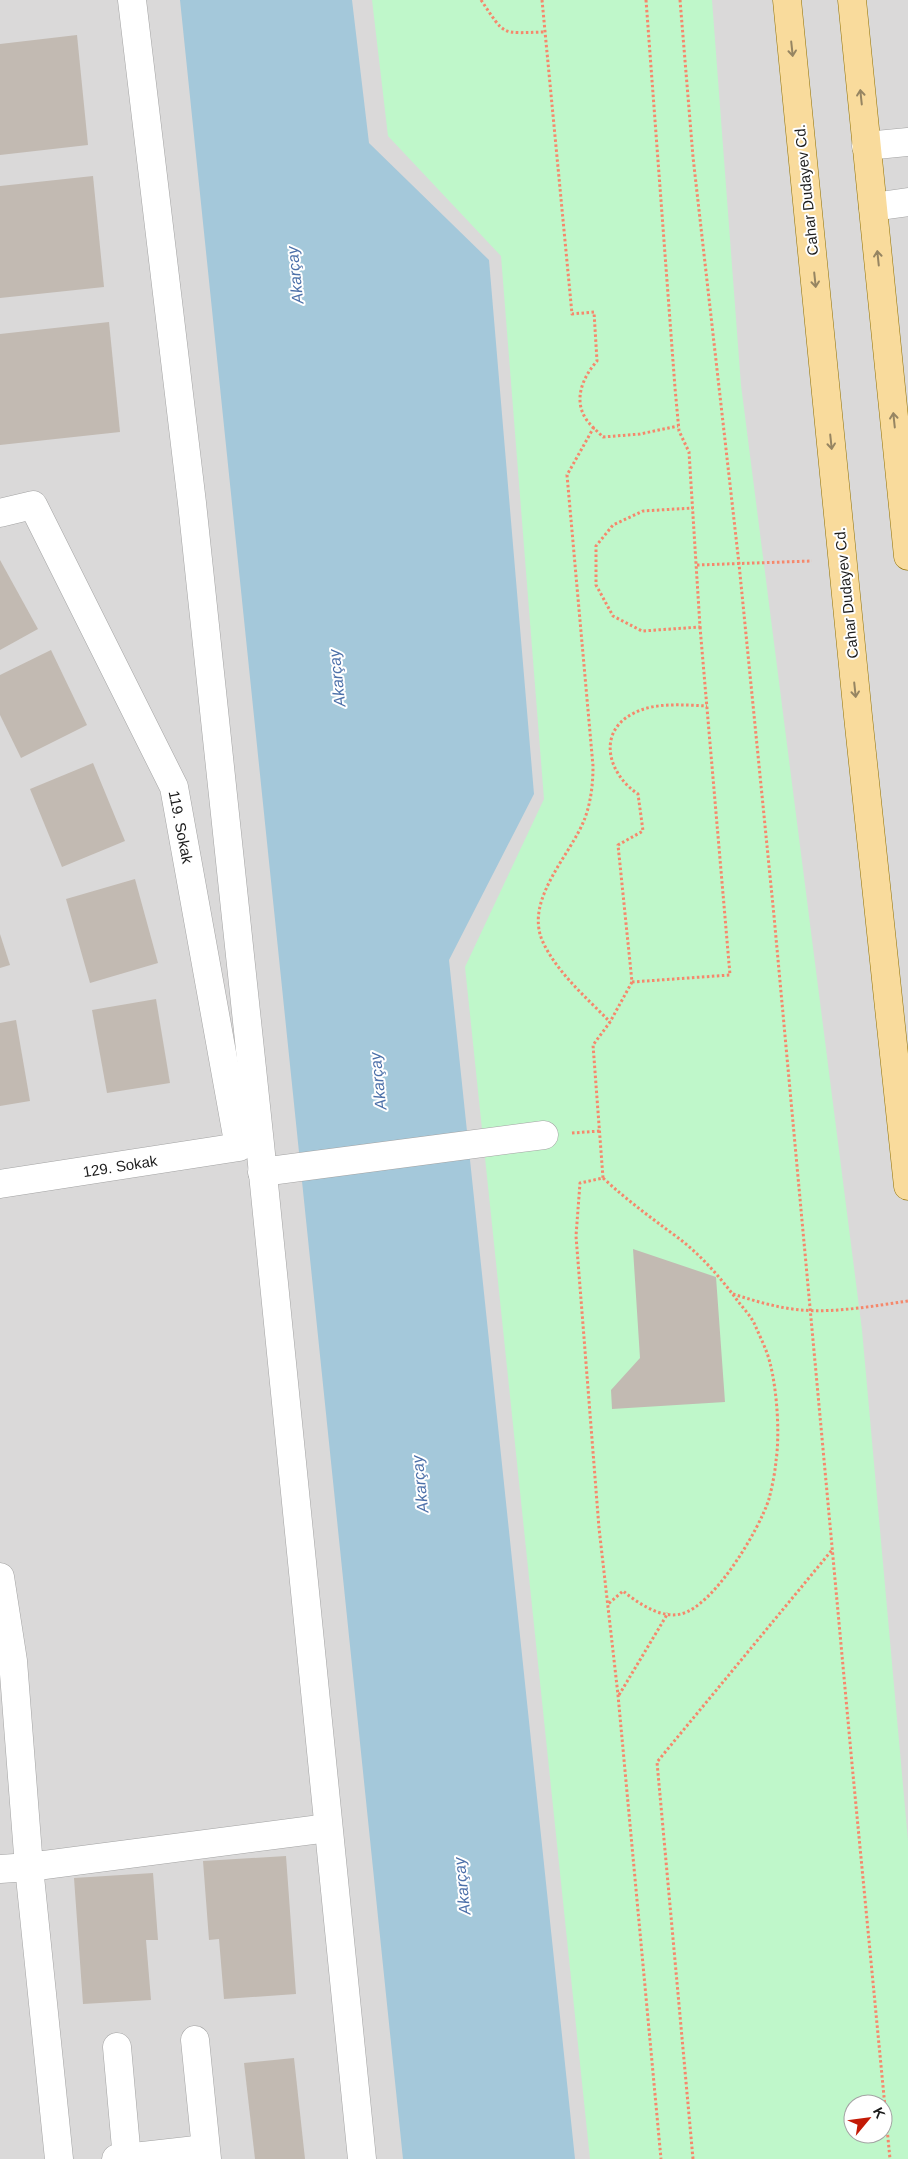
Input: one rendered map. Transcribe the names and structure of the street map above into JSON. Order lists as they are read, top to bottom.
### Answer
{
  "streets": {
    "main road": ["Cahar Dudayev Cd."],
    "street": ["119. Sokak", "129. Sokak"]
  },
  "crossings": [
    ["119. Sokak", "129. Sokak"]
  ],
  "water": ["Akarçay"],
  "north": "top right"
}
